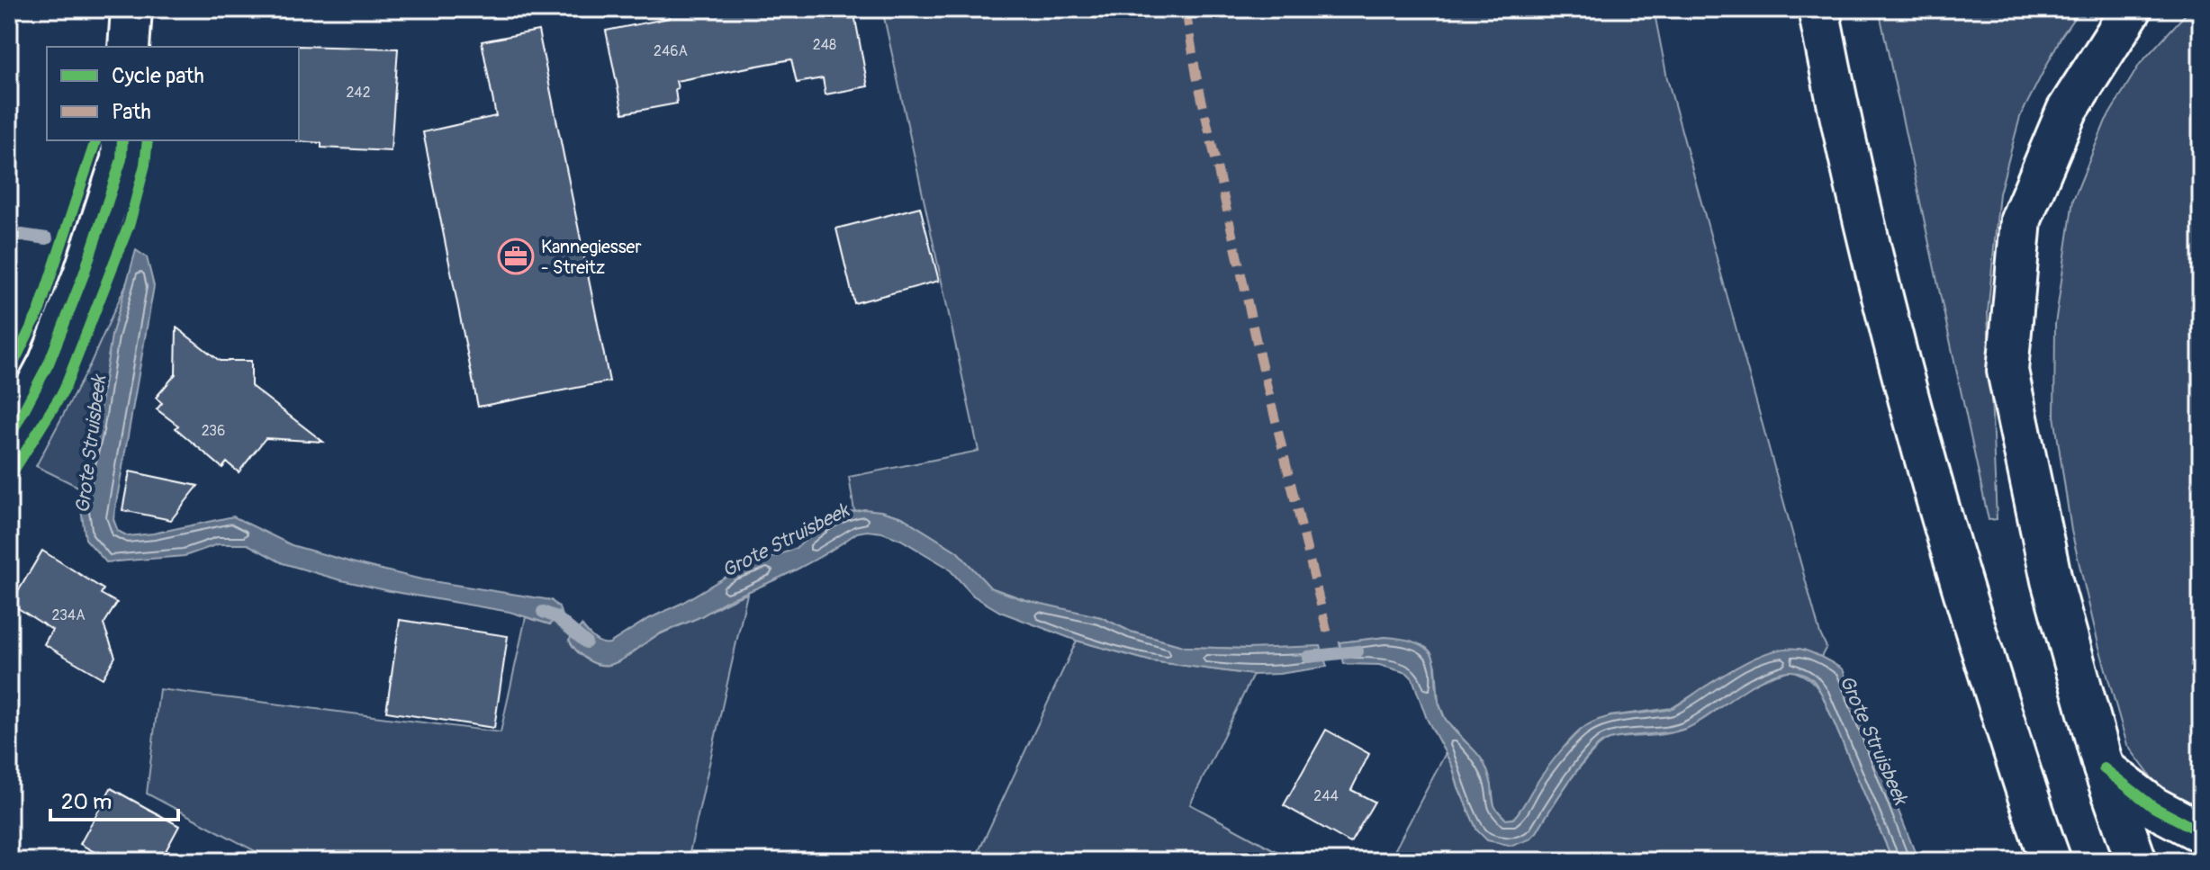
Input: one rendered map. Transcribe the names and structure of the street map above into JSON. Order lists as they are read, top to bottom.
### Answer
{
  "water": ["Grote Struisbeek"],
  "places": {
    "office": ["Kannegiesser - Streitz"]
  },
  "house_numbers": [
    "248",
    "246A",
    "242",
    "236",
    "234A",
    "244"
  ],
  "legend": ["Cycle path", "Path"],
  "scale_bar": "20 m"
}
